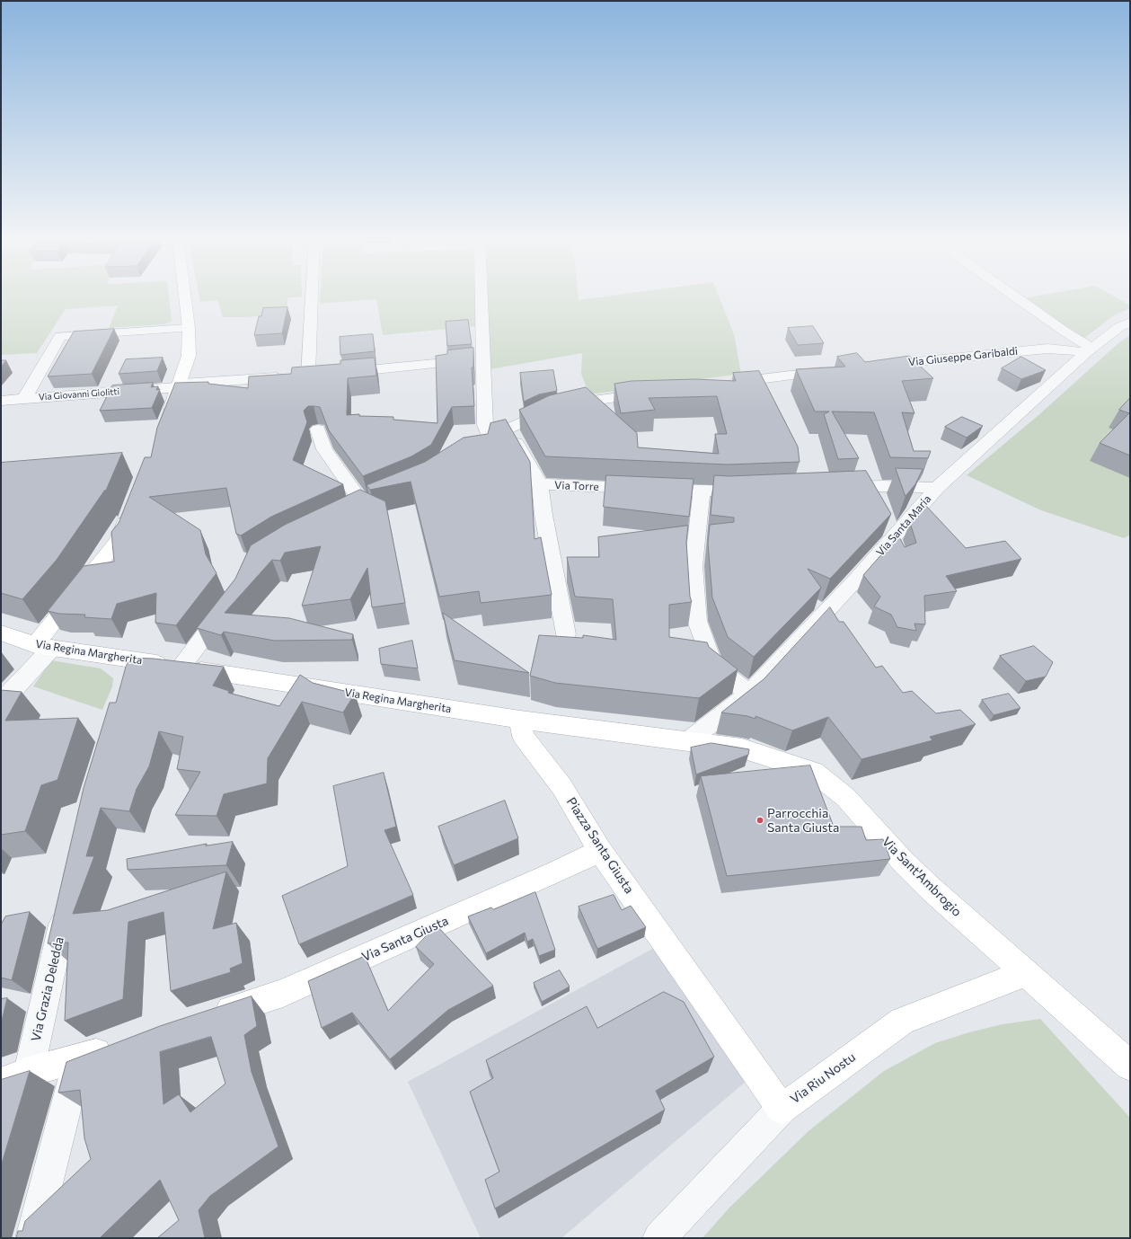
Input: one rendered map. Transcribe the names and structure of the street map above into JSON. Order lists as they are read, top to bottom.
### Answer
{
  "streets": {
    "street": [
      "Via Giuseppe Garibaldi",
      "Via Giovanni Giolitti",
      "Via Torre",
      "Via Santa Maria",
      "Via Regina Margherita",
      "Piazza Santa Giusta",
      "Via Sant'Ambrogio",
      "Via Santa Giusta",
      "Via Grazia Deledda",
      "Via Riu Nostu"
    ]
  },
  "crossings": [
    ["Via Giuseppe Garibaldi", "Via Santa Maria"],
    ["Via Santa Maria", "Via Sant'Ambrogio"],
    ["Via Regina Margherita", "Piazza Santa Giusta"],
    ["Piazza Santa Giusta", "Via Santa Giusta"],
    ["Piazza Santa Giusta", "Via Riu Nostu"],
    ["Via Sant'Ambrogio", "Via Riu Nostu"]
  ],
  "places": ["Parrocchia Santa Giusta"]
}
